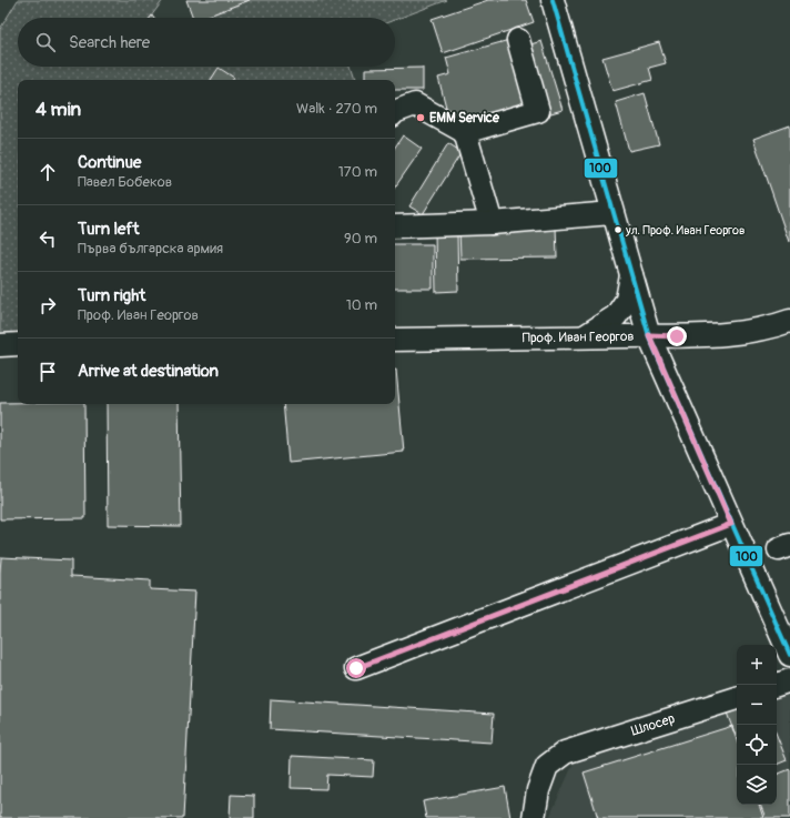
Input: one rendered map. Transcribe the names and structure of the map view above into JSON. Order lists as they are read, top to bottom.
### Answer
{
  "streets": {
    "street": ["Проф. Иван Георгов", "Шлосер"]
  },
  "places": ["EMM Service", "ул. Проф. Иван Георгов"],
  "lines": ["transit line 100"],
  "page": {
    "search": "Search here",
    "heading": ["4 min", "Walk · 270 m"],
    "list": [
      ["Continue", "Павел Бобеков", "170 m"],
      ["Turn left", "Първа българска армия", "90 m"],
      ["Turn right", "Проф. Иван Георгов", "10 m"],
      "Arrive at destination"
    ],
    "map_buttons": ["+", "−"]
  }
}
